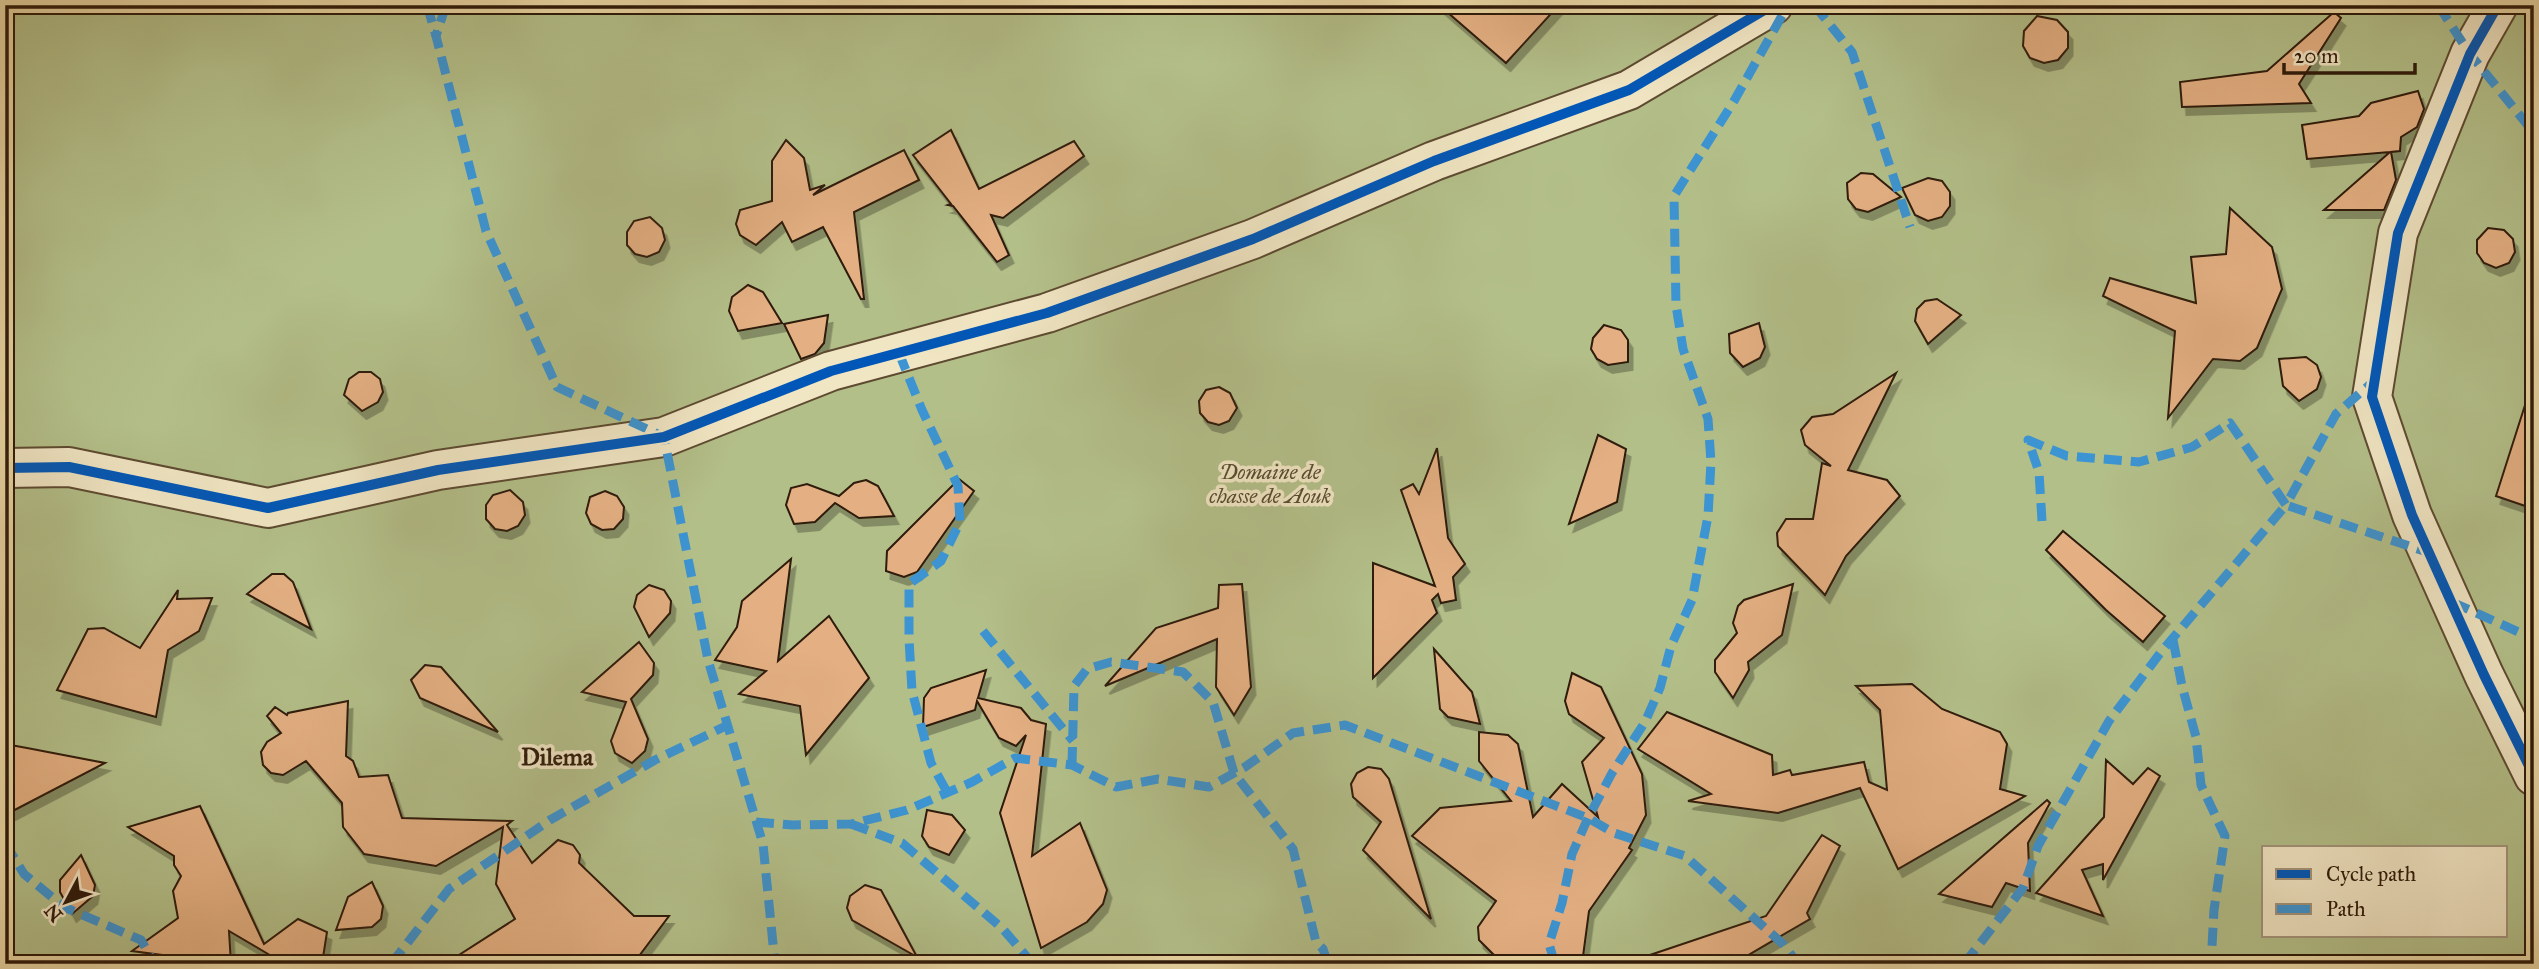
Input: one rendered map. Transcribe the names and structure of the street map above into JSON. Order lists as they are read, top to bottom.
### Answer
{
  "districts": ["Dilema"],
  "parks": ["Domaine de chasse de Aouk"],
  "legend": ["Cycle path", "Path"],
  "scale_bar": "20 m",
  "north": "bottom left"
}
